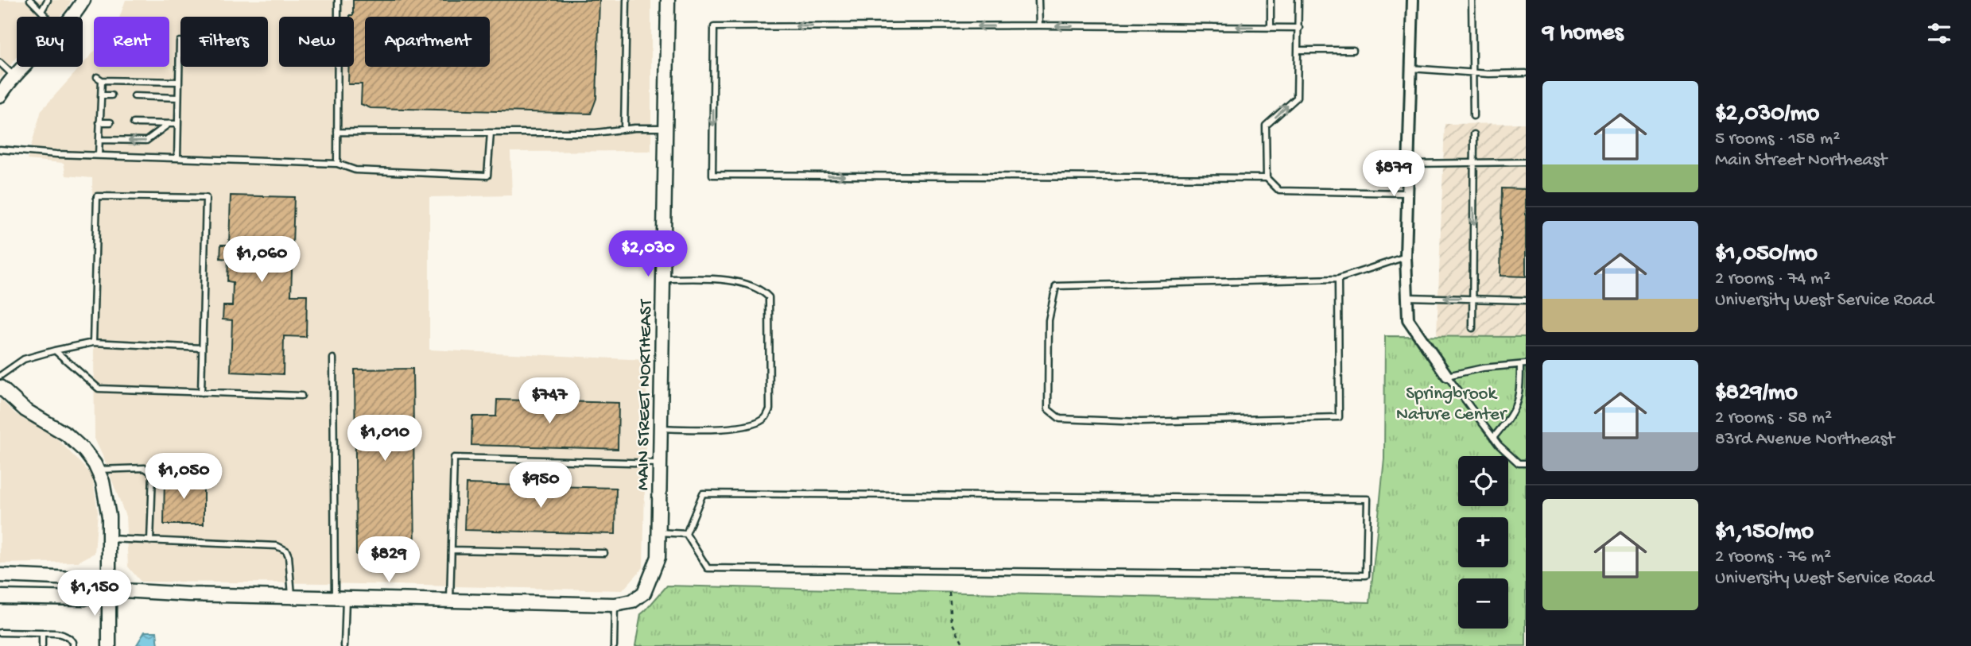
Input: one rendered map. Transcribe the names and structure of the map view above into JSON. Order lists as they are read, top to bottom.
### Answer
{
  "streets": {
    "street": ["MAIN STREET NORTHEAST"]
  },
  "parks": ["Springbrook Nature Center"],
  "page": {
    "heading": "9 homes",
    "chip": [
      "Buy",
      "Rent",
      "Filters",
      "New",
      "Apartment"
    ],
    "list": [
      {
        "name": "$2,030/mo",
        "note": "5 rooms · 158 m² · Main Street Northeast"
      },
      {
        "name": "$1,050/mo",
        "note": "2 rooms · 74 m² · University West Service Road"
      },
      {
        "name": "$829/mo",
        "note": "2 rooms · 58 m² · 83rd Avenue Northeast"
      },
      {
        "name": "$1,150/mo",
        "note": "2 rooms · 76 m² · University West Service Road"
      }
    ],
    "price": [
      "$879",
      "$2,030",
      "$1,060",
      "$747",
      "$1,010",
      "$1,050",
      "$950",
      "$829",
      "$1,150"
    ],
    "map_buttons": ["+", "−"]
  }
}
